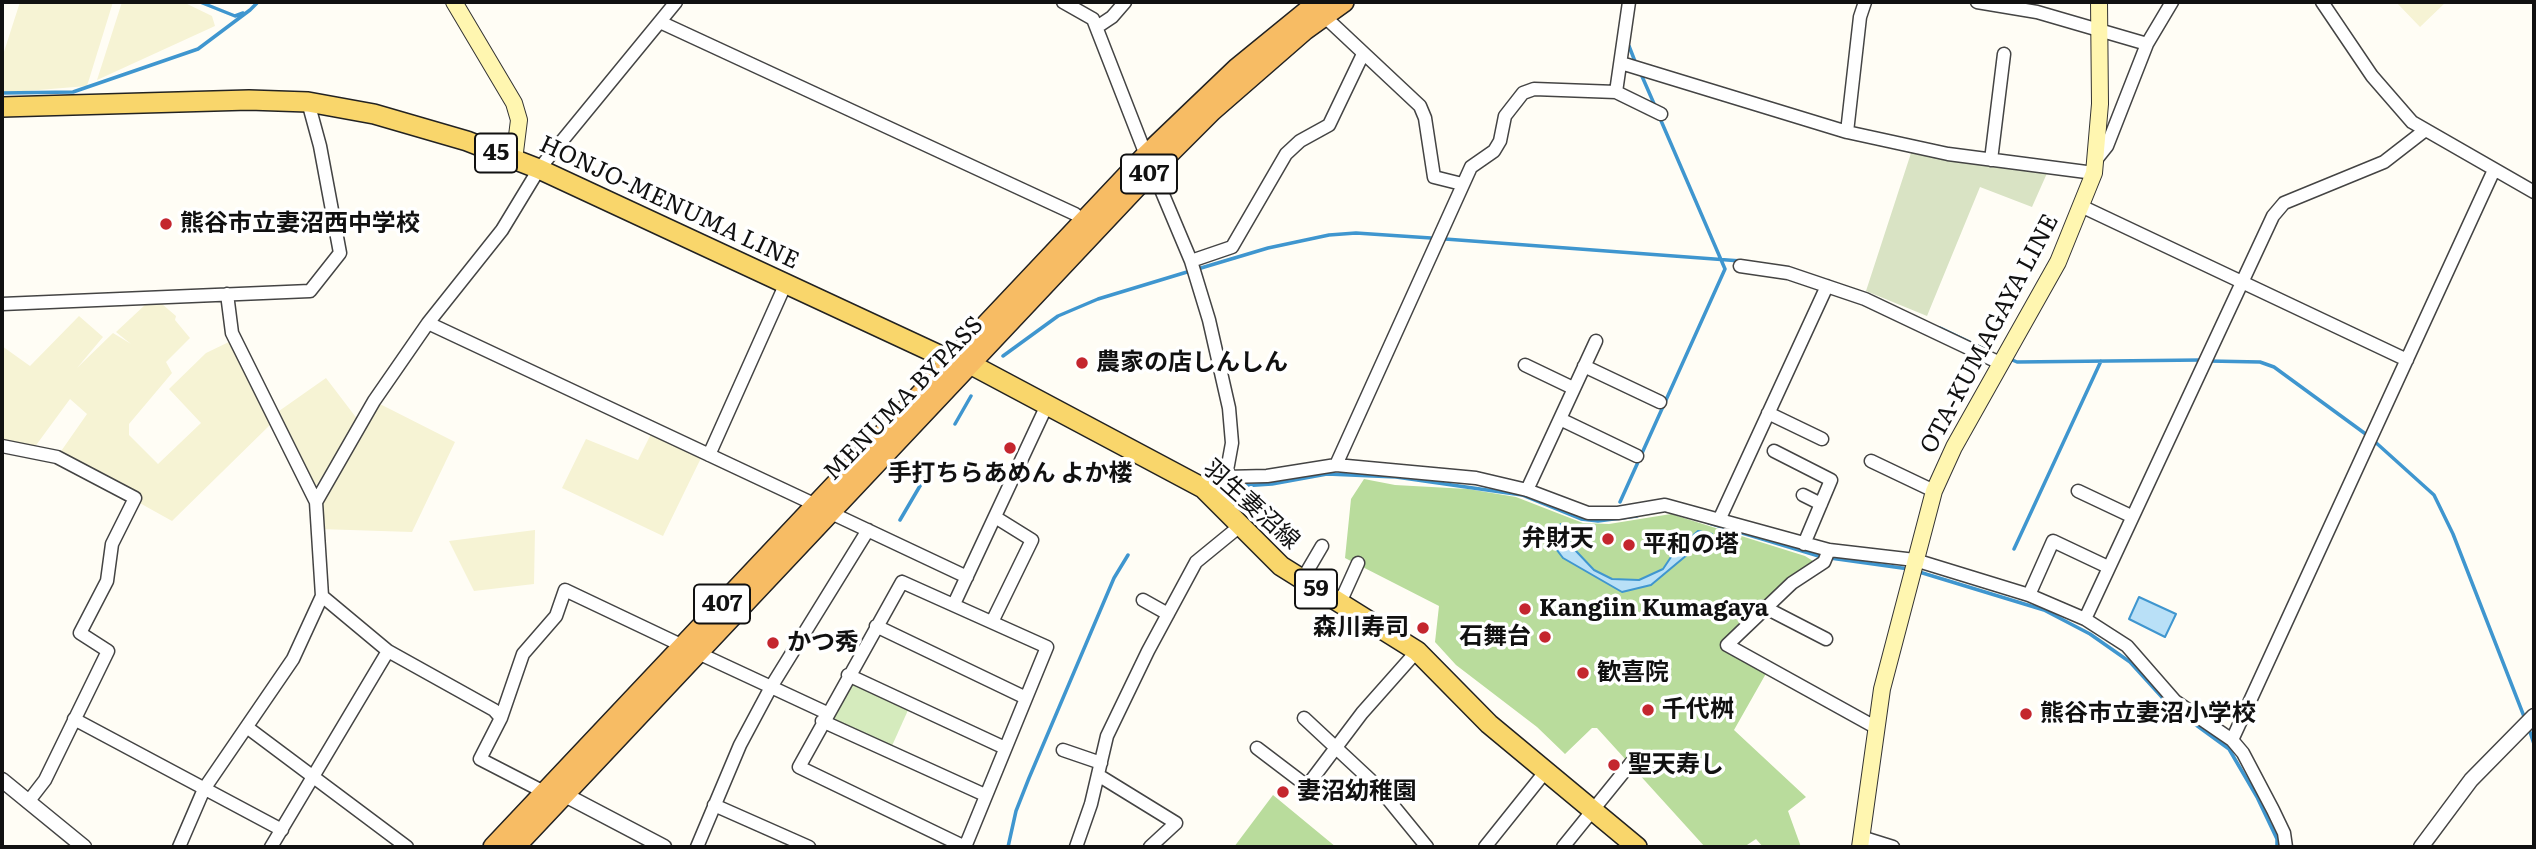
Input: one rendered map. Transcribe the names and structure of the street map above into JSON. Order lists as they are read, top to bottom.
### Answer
{
  "streets": {
    "highway": ["407", "MENUMA BYPASS"],
    "main road": [
      "45",
      "HONJO-MENUMA LINE",
      "OTA-KUMAGAYA LINE",
      "羽生妻沼線",
      "59"
    ]
  },
  "crossings": [
    ["HONJO-MENUMA LINE", "MENUMA BYPASS"],
    ["HONJO-MENUMA LINE", "羽生妻沼線"],
    ["MENUMA BYPASS", "羽生妻沼線"]
  ],
  "places": [
    "熊谷市立妻沼西中学校",
    "農家の店しんしん",
    "手打ちらあめん よか楼",
    "弁財天",
    "平和の塔",
    "Kangiin Kumagaya",
    "森川寿司",
    "石舞台",
    "かつ秀",
    "歓喜院",
    "千代桝",
    "熊谷市立妻沼小学校",
    "聖天寿し",
    "妻沼幼稚園"
  ]
}
